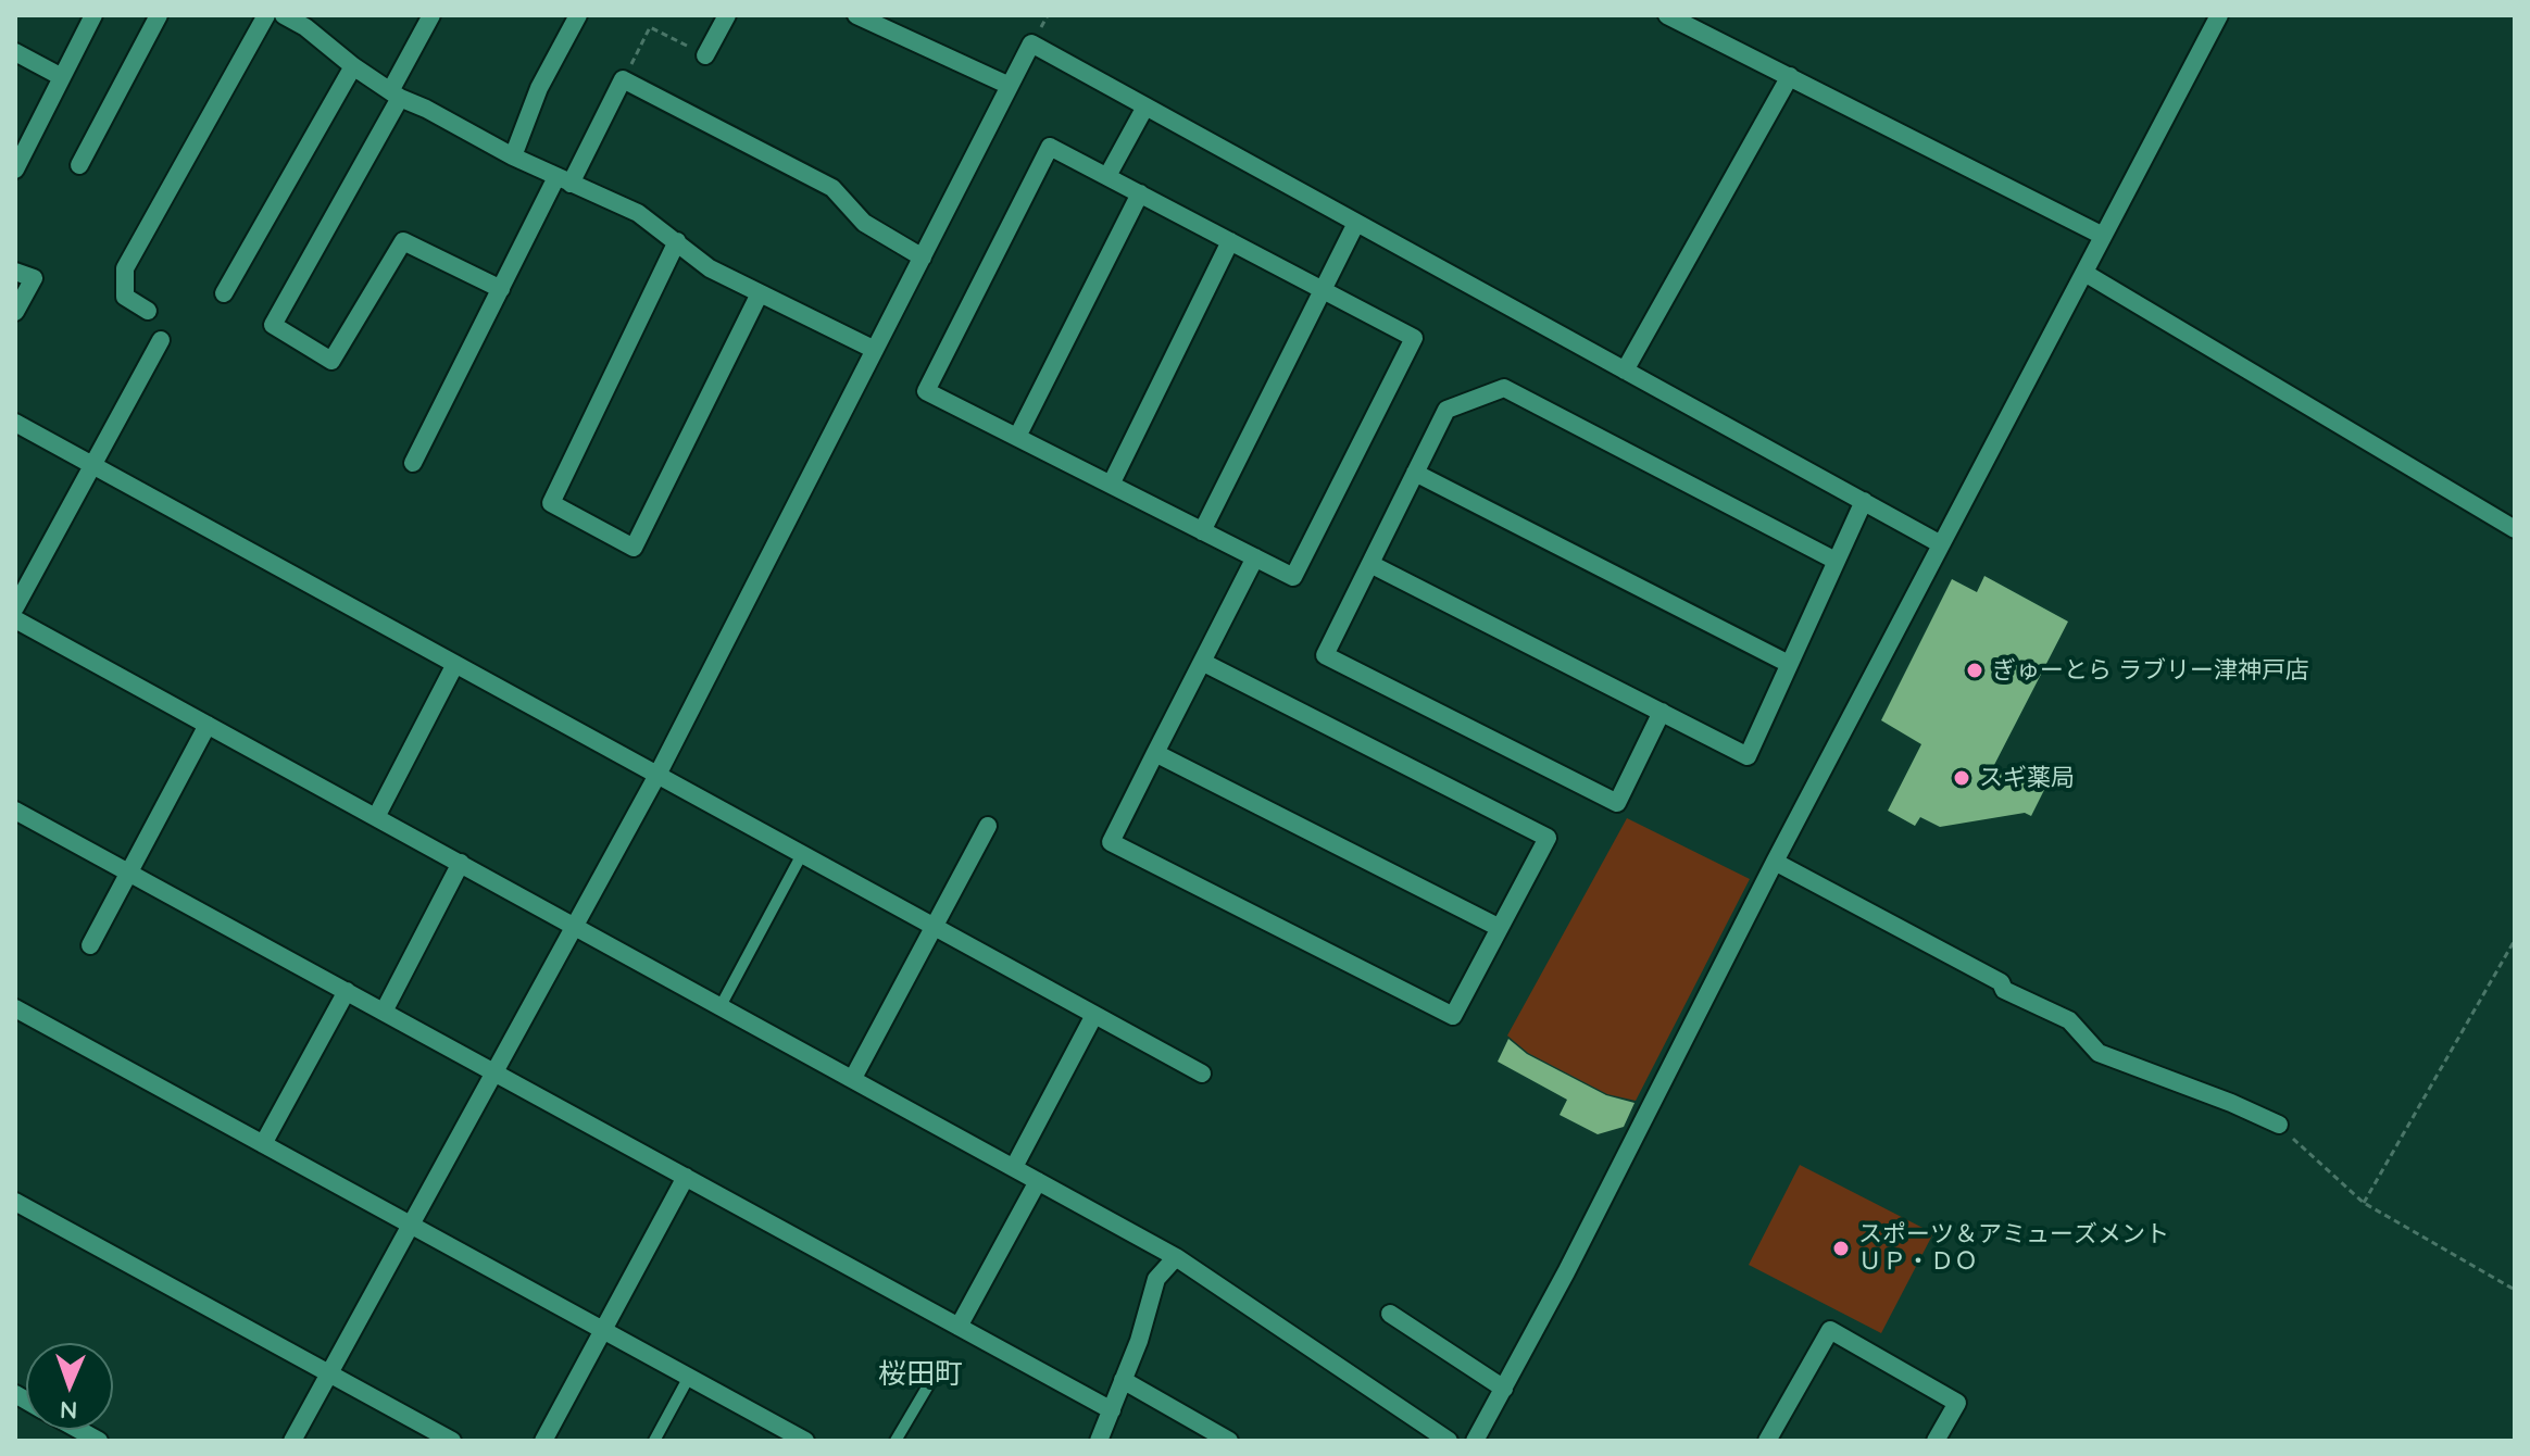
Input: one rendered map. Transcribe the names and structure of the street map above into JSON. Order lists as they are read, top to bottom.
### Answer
{
  "districts": ["桜田町"],
  "places": ["ぎゅーとら ラブリー津神戸店", "スギ薬局", "スポーツ＆アミューズメント ＵＰ・ＤＯ"],
  "north": "bottom"
}
